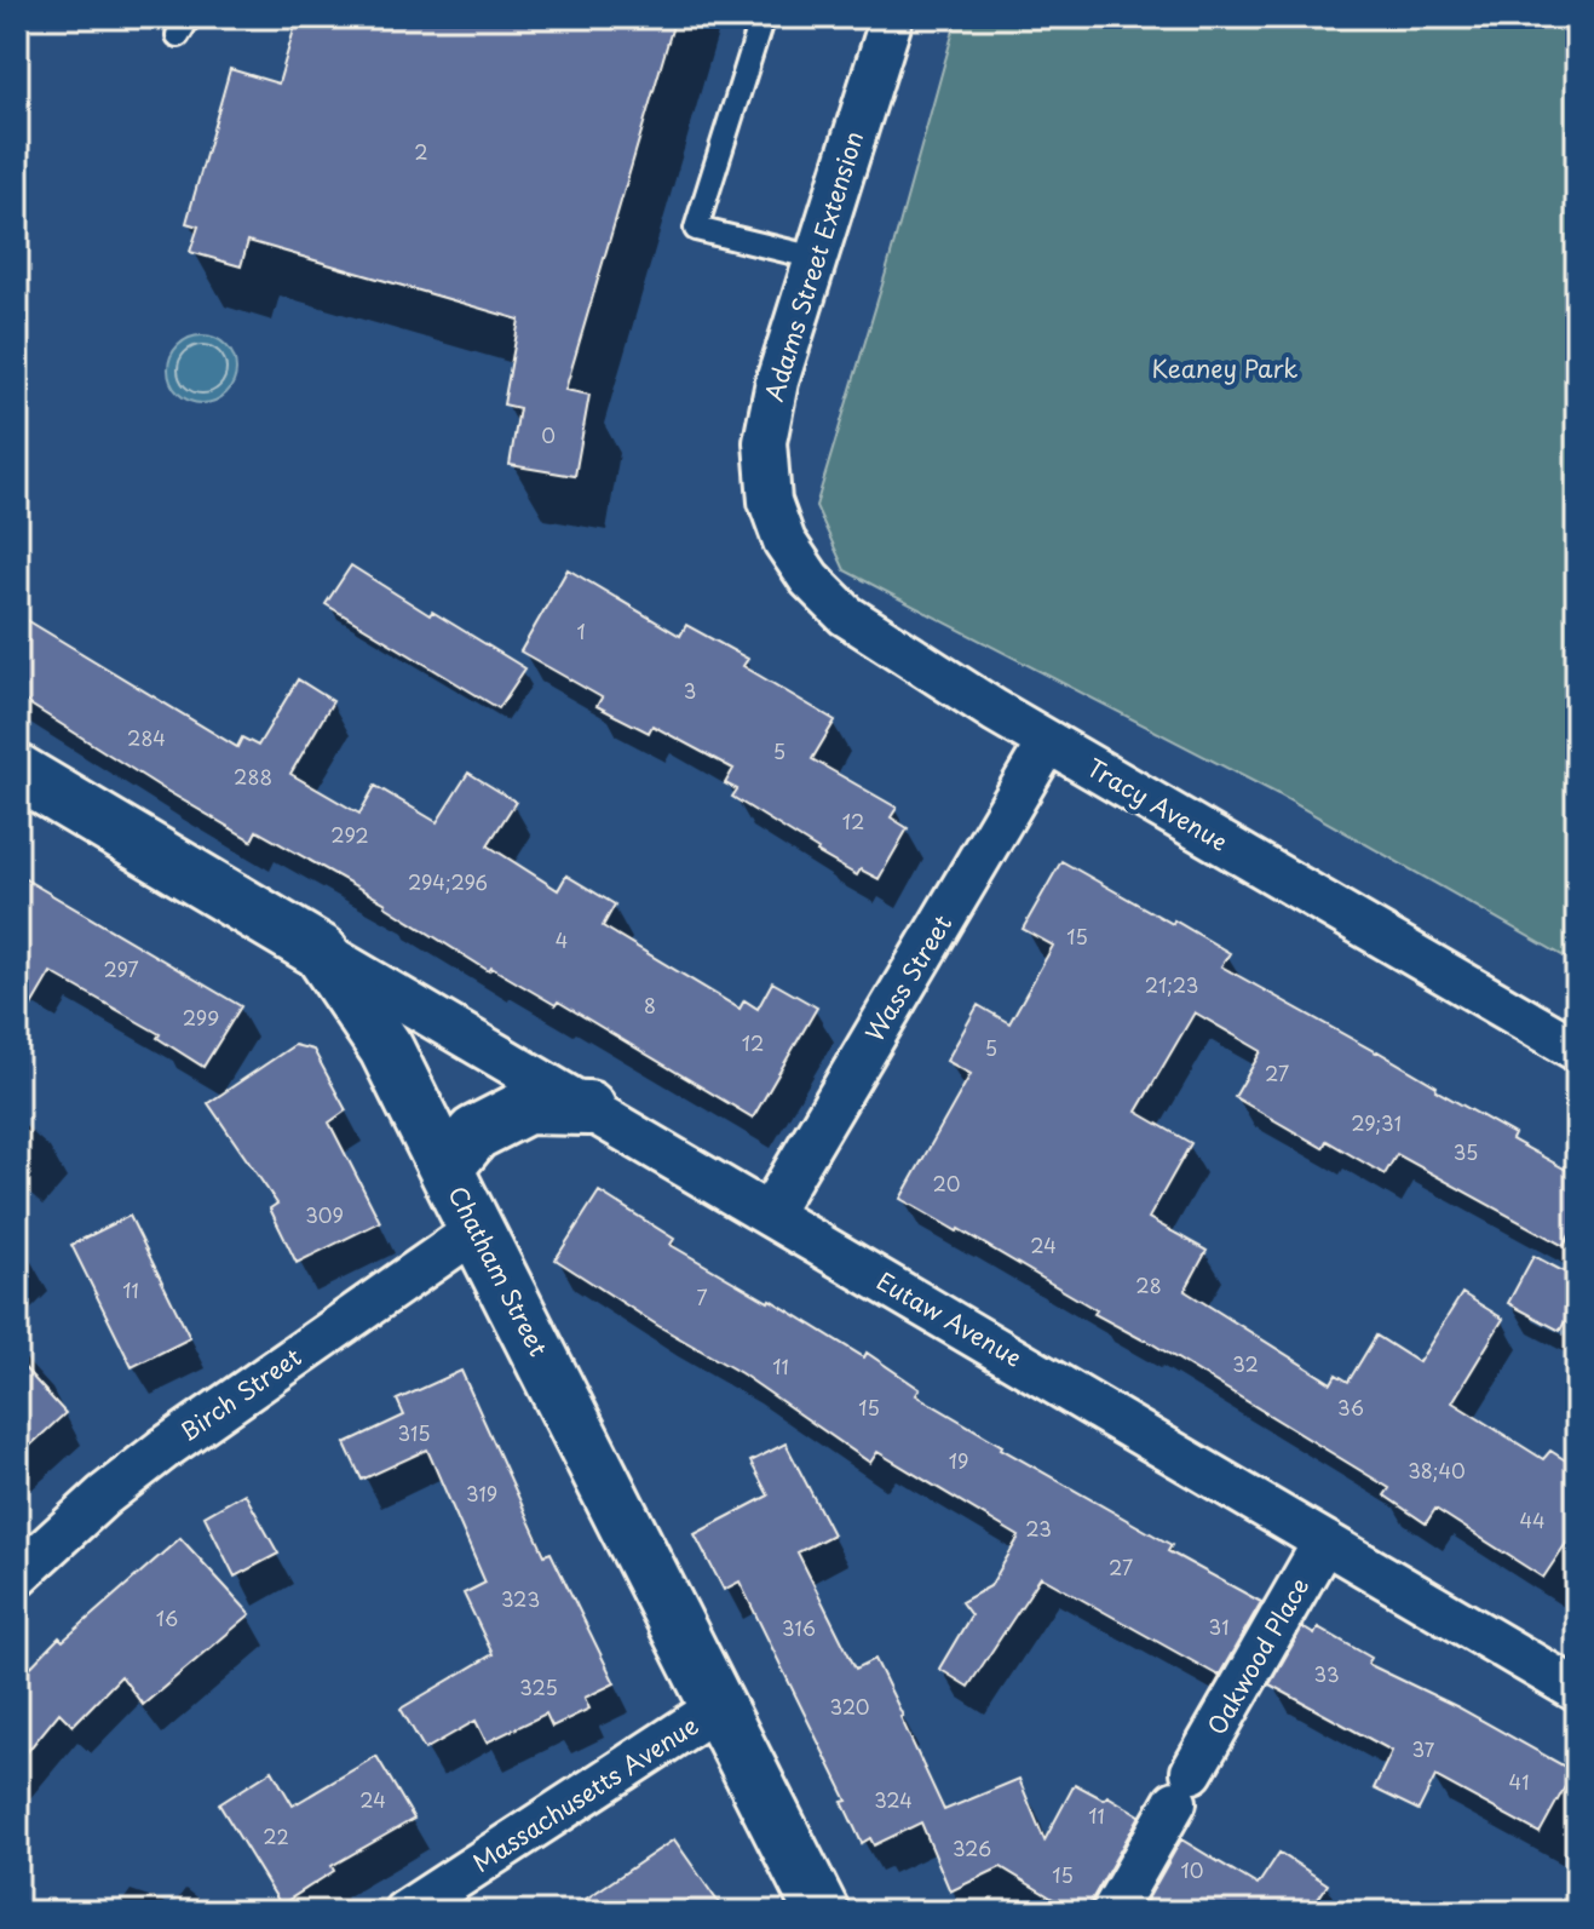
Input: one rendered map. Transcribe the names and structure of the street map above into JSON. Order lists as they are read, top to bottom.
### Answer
{
  "streets": {
    "main road": ["Chatham Street"],
    "street": [
      "Adams Street Extension",
      "Tracy Avenue",
      "Wass Street",
      "Eutaw Avenue",
      "Birch Street",
      "Oakwood Place",
      "Massachusetts Avenue"
    ]
  },
  "crossings": [
    ["Adams Street Extension", "Tracy Avenue"],
    ["Tracy Avenue", "Wass Street"],
    ["Wass Street", "Eutaw Avenue"],
    ["Chatham Street", "Eutaw Avenue"],
    ["Chatham Street", "Birch Street"],
    ["Chatham Street", "Massachusetts Avenue"],
    ["Eutaw Avenue", "Oakwood Place"]
  ],
  "parks": ["Keaney Park"],
  "house_numbers": [
    "2",
    "0",
    "1",
    "3",
    "284",
    "5",
    "288",
    "12",
    "292",
    "294;296",
    "15",
    "4",
    "297",
    "21;23",
    "8",
    "299",
    "12",
    "5",
    "27",
    "29;31",
    "35",
    "20",
    "309",
    "24",
    "28",
    "11",
    "7",
    "32",
    "11",
    "15",
    "36",
    "315",
    "19",
    "38;40",
    "319",
    "44",
    "23",
    "27",
    "323",
    "16",
    "31",
    "316",
    "33",
    "325",
    "320",
    "37",
    "41",
    "24",
    "324",
    "11",
    "22",
    "326",
    "10",
    "15"
  ]
}
